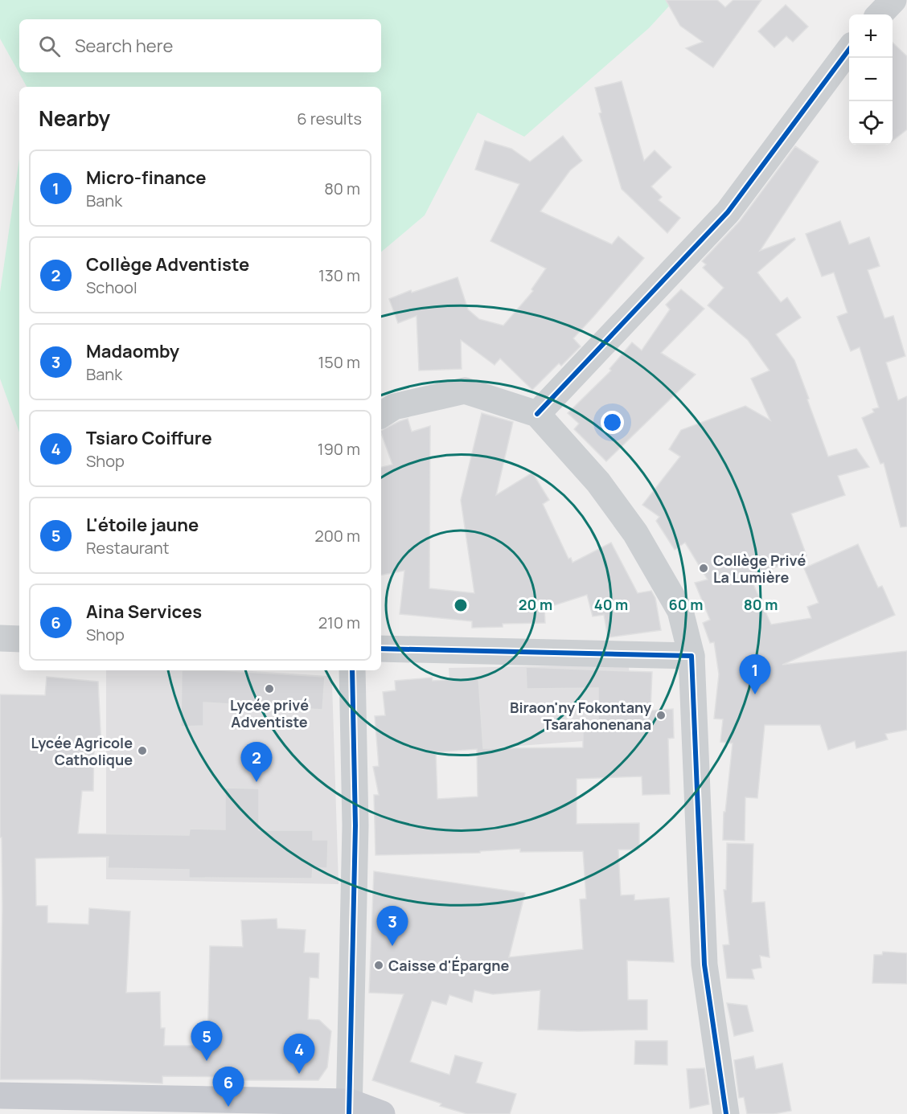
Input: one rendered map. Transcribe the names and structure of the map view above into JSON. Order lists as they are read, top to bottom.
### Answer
{
  "places": [
    "Collège Privé La Lumière",
    "Lycée privé Adventiste",
    "Biraon'ny Fokontany Tsarahonenana",
    "Lycée Agricole Catholique",
    "Caisse d'Épargne"
  ],
  "page": {
    "map_buttons": ["+", "−"],
    "search": "Search here",
    "heading": ["Nearby", "6 results"],
    "list": [
      {
        "mark": "1",
        "name": "Micro-finance",
        "note": "Bank",
        "value": "80 m"
      },
      {
        "mark": "2",
        "name": "Collège Adventiste",
        "note": "School",
        "value": "130 m"
      },
      {
        "mark": "3",
        "name": "Madaomby",
        "note": "Bank",
        "value": "150 m"
      },
      {
        "mark": "4",
        "name": "Tsiaro Coiffure",
        "note": "Shop",
        "value": "190 m"
      },
      {
        "mark": "5",
        "name": "L'étoile jaune",
        "note": "Restaurant",
        "value": "200 m"
      },
      {
        "mark": "6",
        "name": "Aina Services",
        "note": "Shop",
        "value": "210 m"
      }
    ],
    "pins": [
      "1",
      "2",
      "3",
      "5",
      "4",
      "6"
    ]
  },
  "rings": [
    "20 m",
    "40 m",
    "60 m",
    "80 m"
  ]
}
